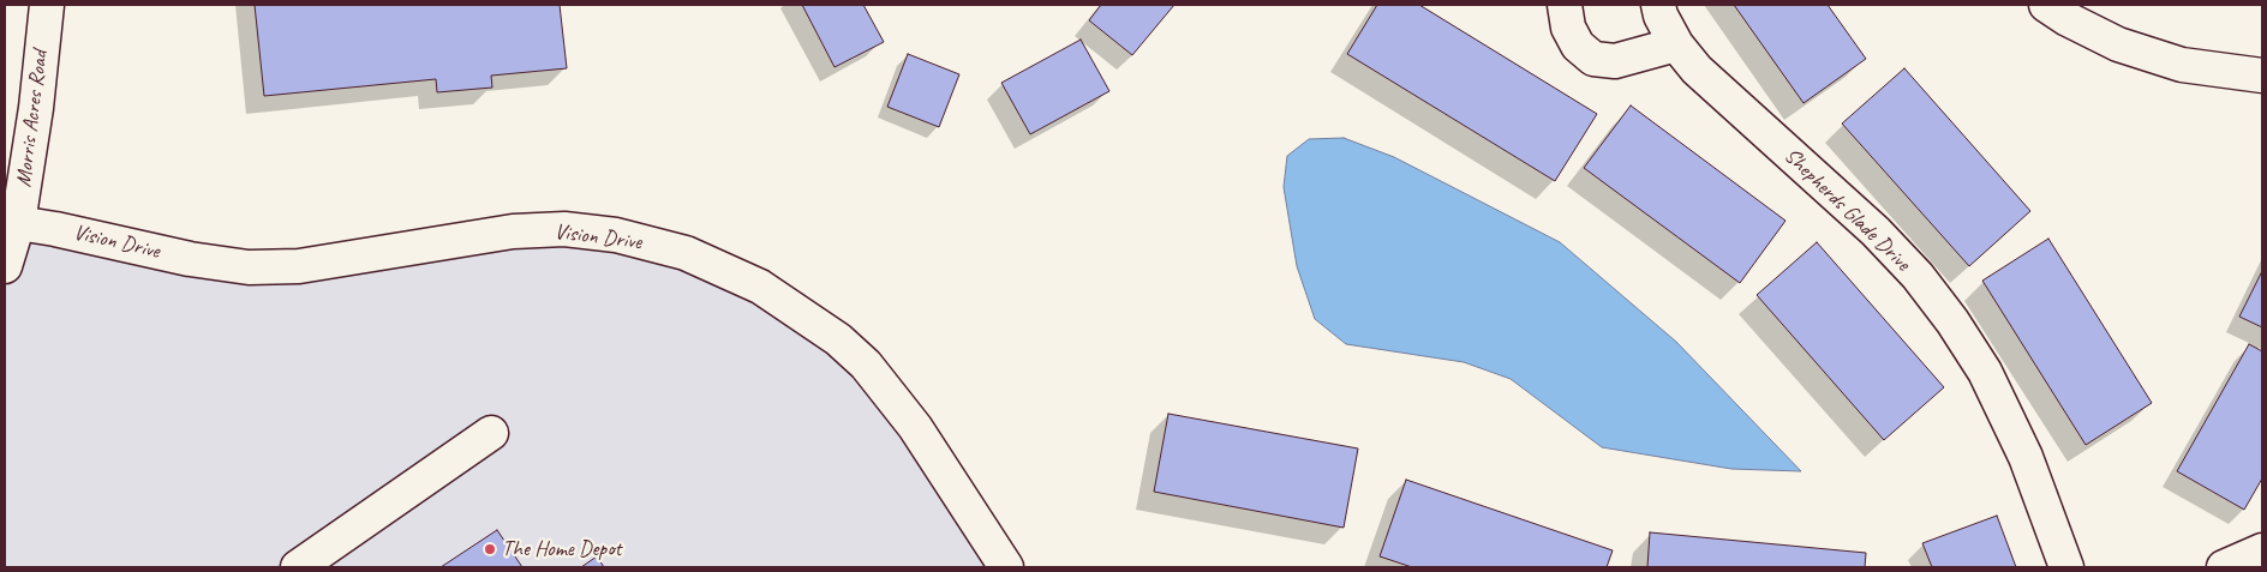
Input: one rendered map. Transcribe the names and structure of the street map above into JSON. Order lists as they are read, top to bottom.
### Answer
{
  "streets": {
    "street": ["Morris Acres Road", "Shepherds Glade Drive", "Vision Drive"]
  },
  "crossings": [
    ["Morris Acres Road", "Vision Drive"]
  ],
  "places": ["The Home Depot"]
}
